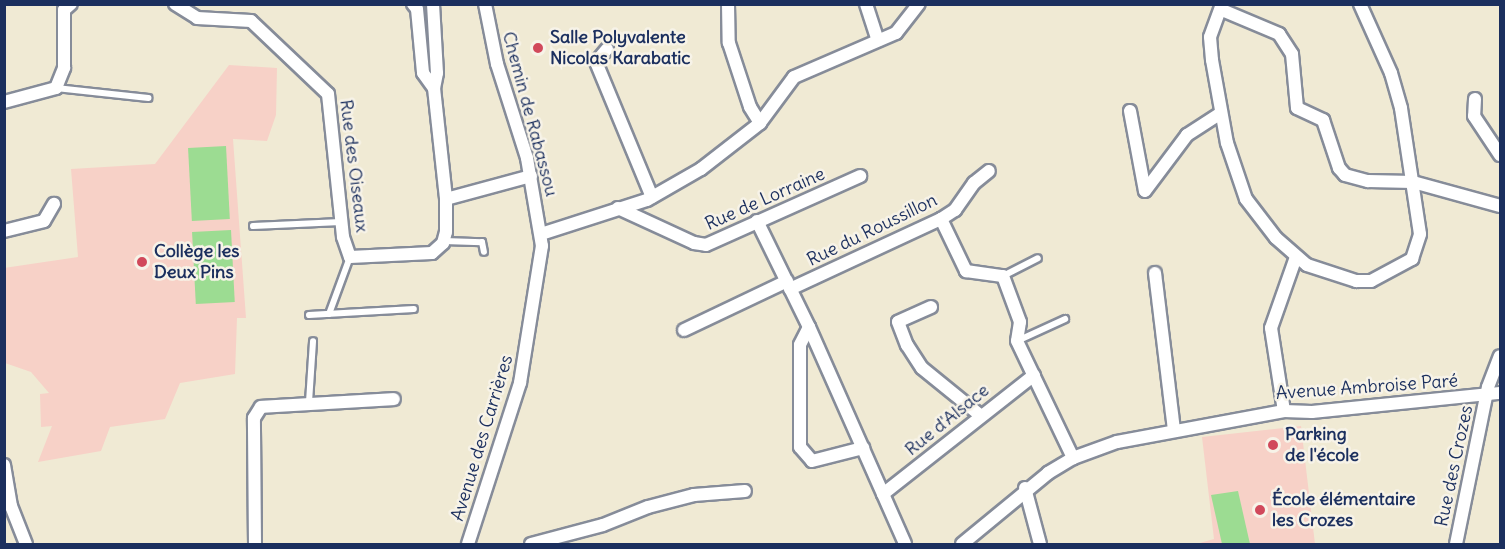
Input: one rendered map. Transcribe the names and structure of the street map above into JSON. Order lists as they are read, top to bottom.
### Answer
{
  "streets": {
    "street": [
      "Chemin de Rabassou",
      "Rue des Oiseaux",
      "Rue de Lorraine",
      "Rue du Roussillon",
      "Avenue Ambroise Paré",
      "Rue d'Alsace",
      "Avenue des Carrières",
      "Rue des Crozes"
    ]
  },
  "crossings": [
    ["Chemin de Rabassou", "Avenue des Carrières"],
    ["Avenue Ambroise Paré", "Rue des Crozes"]
  ],
  "places": [
    "Salle Polyvalente Nicolas Karabatic",
    "Collège les Deux Pins",
    "Parking de l'école",
    "École élémentaire les Crozes"
  ]
}
